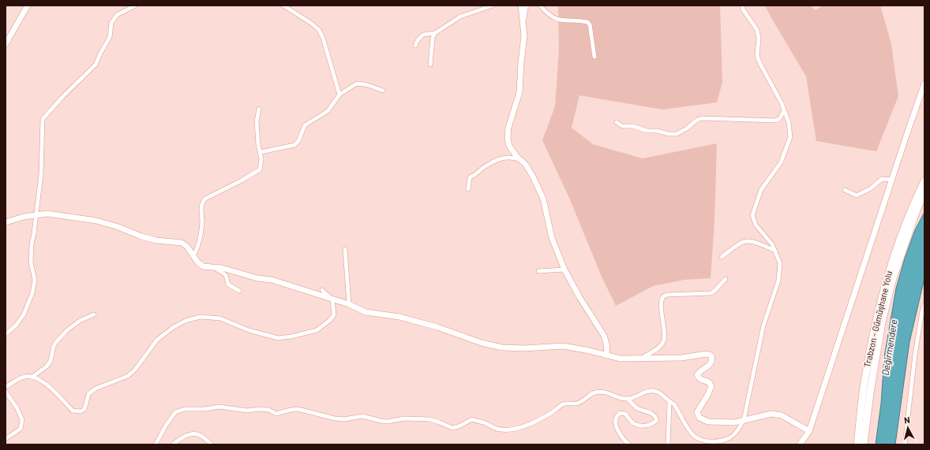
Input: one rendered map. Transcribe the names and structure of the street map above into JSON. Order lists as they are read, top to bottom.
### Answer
{
  "streets": {
    "highway": ["Trabzon - Gümüşhane Yolu"]
  },
  "water": ["Değirmendere"],
  "north": "top"
}
